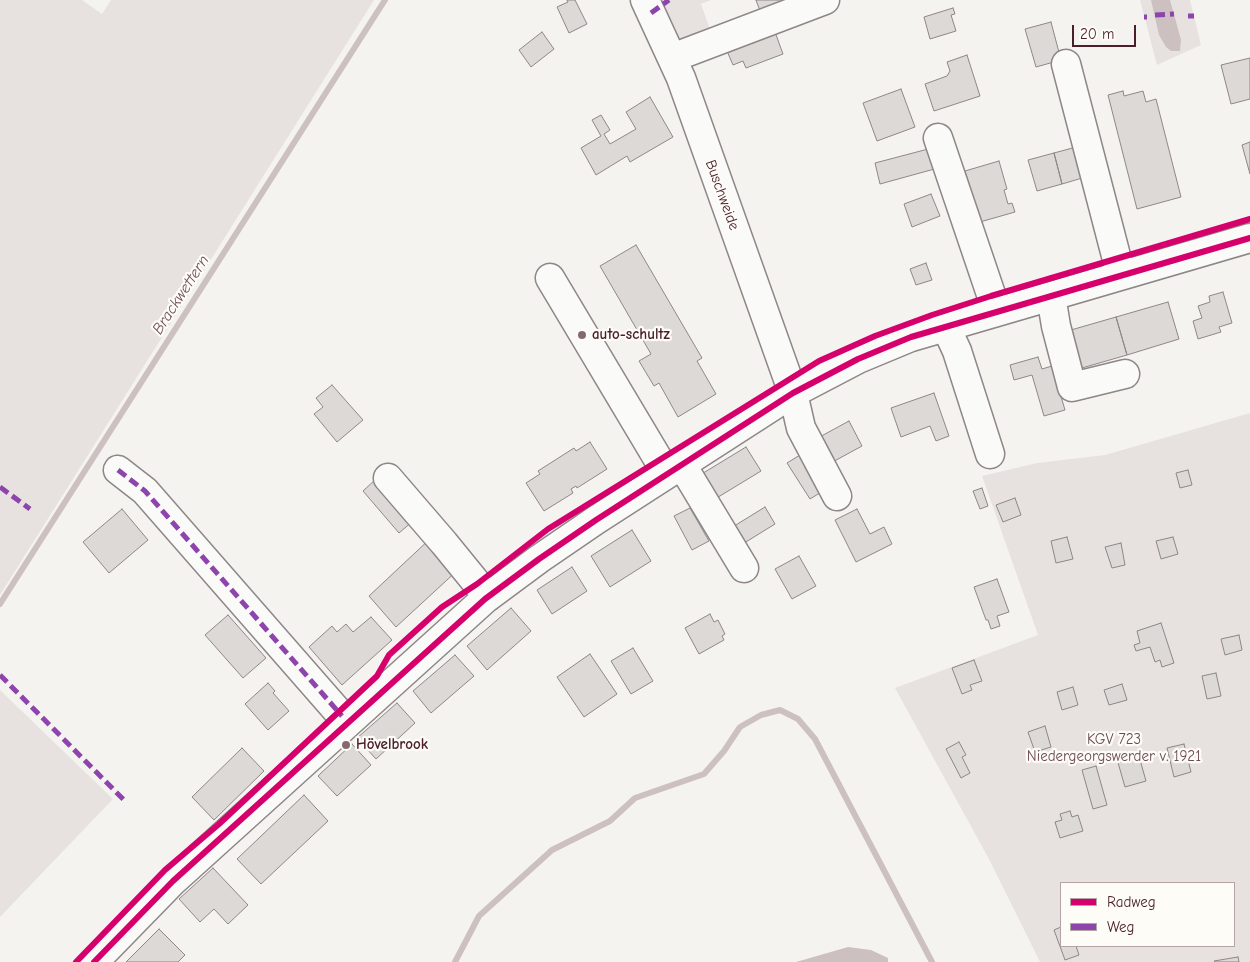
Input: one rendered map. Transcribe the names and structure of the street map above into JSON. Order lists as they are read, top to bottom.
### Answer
{
  "streets": {
    "street": ["Buschweide"]
  },
  "water": ["Brackwettern"],
  "parks": ["KGV 723 Niedergeorgswerder v. 1921"],
  "places": ["auto-schultz", "Hövelbrook"],
  "legend": ["Radweg", "Weg"],
  "scale_bar": "20 m"
}
